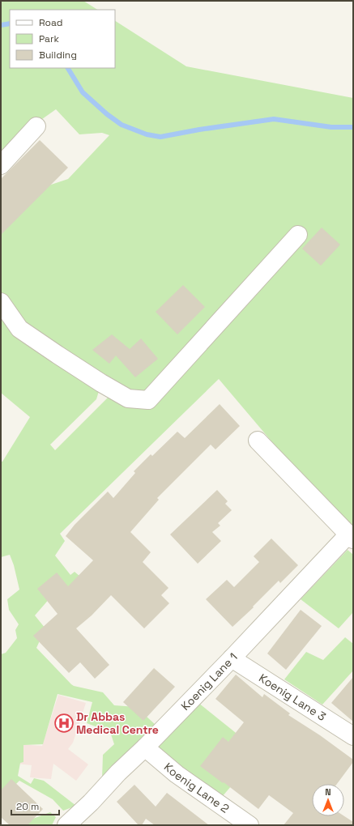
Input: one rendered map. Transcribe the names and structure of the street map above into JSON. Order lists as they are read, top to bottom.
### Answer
{
  "streets": {
    "street": ["Koenig Lane 1", "Koenig Lane 3", "Koenig Lane 2"]
  },
  "crossings": [
    ["Koenig Lane 1", "Koenig Lane 3"],
    ["Koenig Lane 1", "Koenig Lane 2"]
  ],
  "places": {
    "hospital": ["Dr Abbas Medical Centre"]
  },
  "legend": ["Road", "Park", "Building"],
  "scale_bar": "20 m",
  "north": "top"
}
